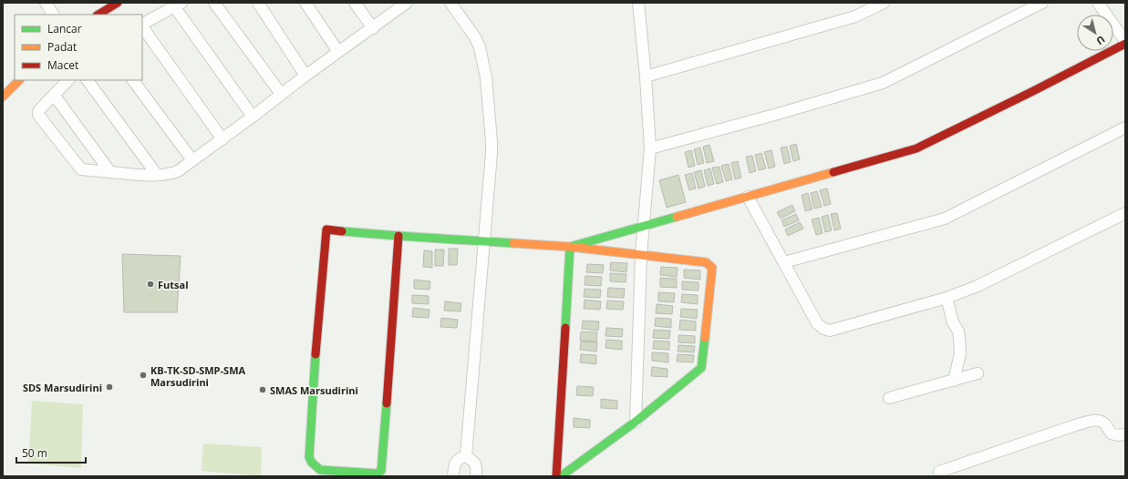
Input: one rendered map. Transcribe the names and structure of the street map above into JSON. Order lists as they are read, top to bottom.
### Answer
{
  "places": [
    "Futsal",
    "KB-TK-SD-SMP-SMA Marsudirini",
    "SDS Marsudirini",
    "SMAS Marsudirini"
  ],
  "legend": ["Lancar", "Padat", "Macet"],
  "scale_bar": "50 m",
  "north": "bottom right"
}
